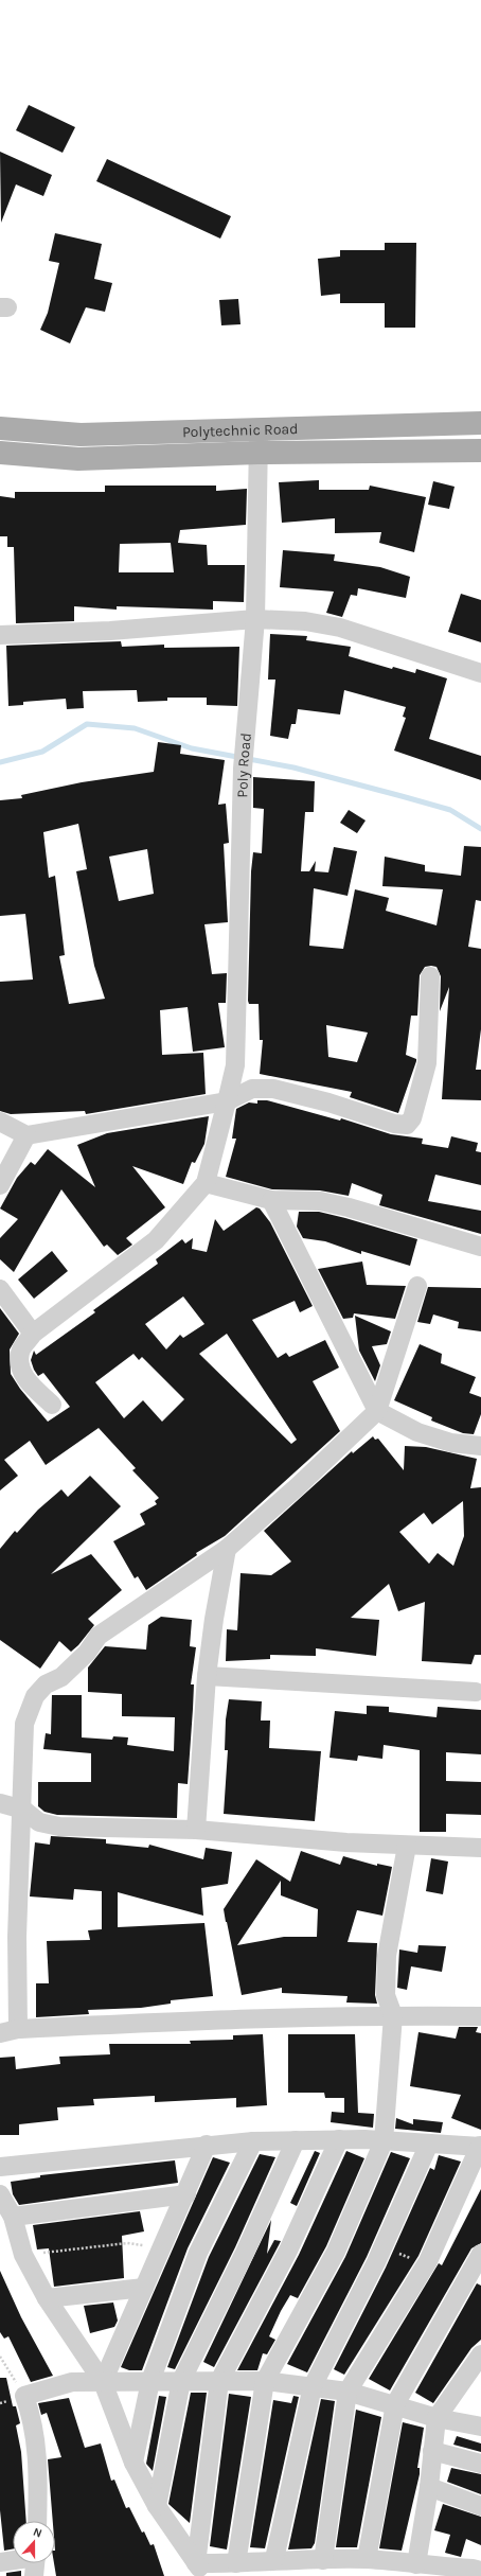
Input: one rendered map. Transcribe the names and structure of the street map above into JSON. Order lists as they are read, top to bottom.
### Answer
{
  "streets": {
    "main road": ["Polytechnic Road"],
    "street": ["Poly Road"]
  },
  "crossings": [
    ["Polytechnic Road", "Poly Road"]
  ],
  "north": "top"
}
